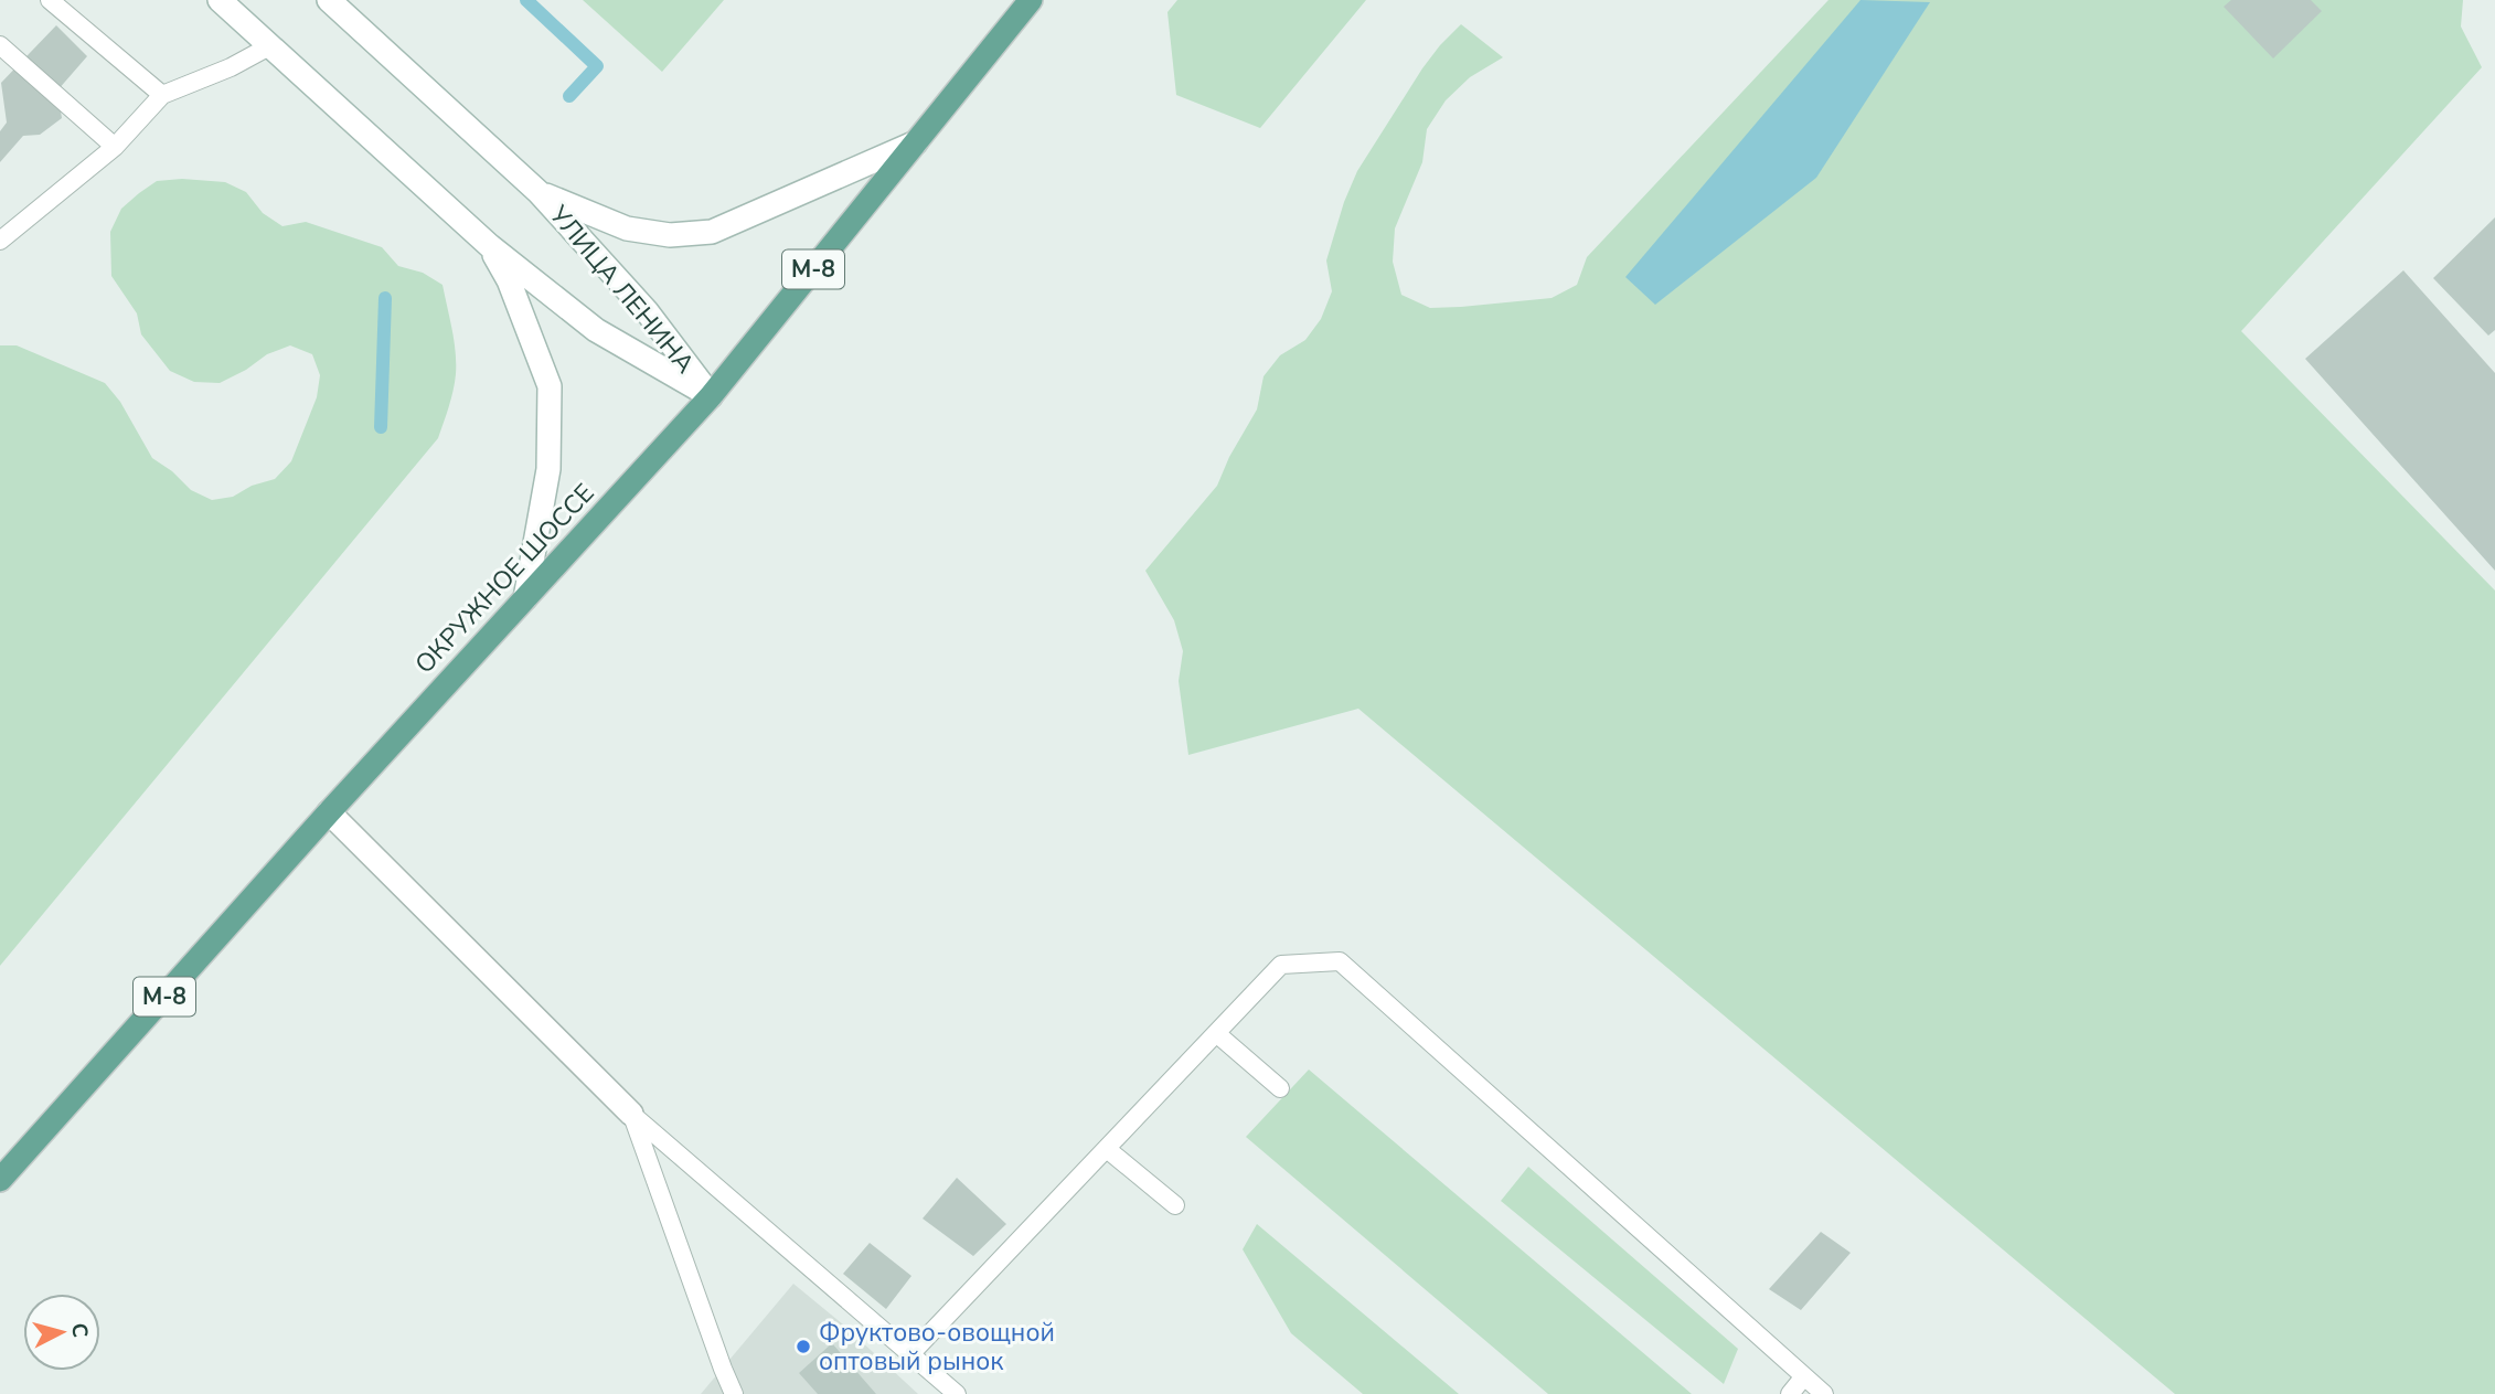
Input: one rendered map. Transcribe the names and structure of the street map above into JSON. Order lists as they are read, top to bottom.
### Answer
{
  "streets": {
    "main road": ["М-8", "УЛИЦА ЛЕНИНА", "ОКРУЖНОЕ ШОССЕ"]
  },
  "crossings": [
    ["УЛИЦА ЛЕНИНА", "ОКРУЖНОЕ ШОССЕ"]
  ],
  "places": ["Фруктово-овощной оптовый рынок"],
  "north": "right"
}
